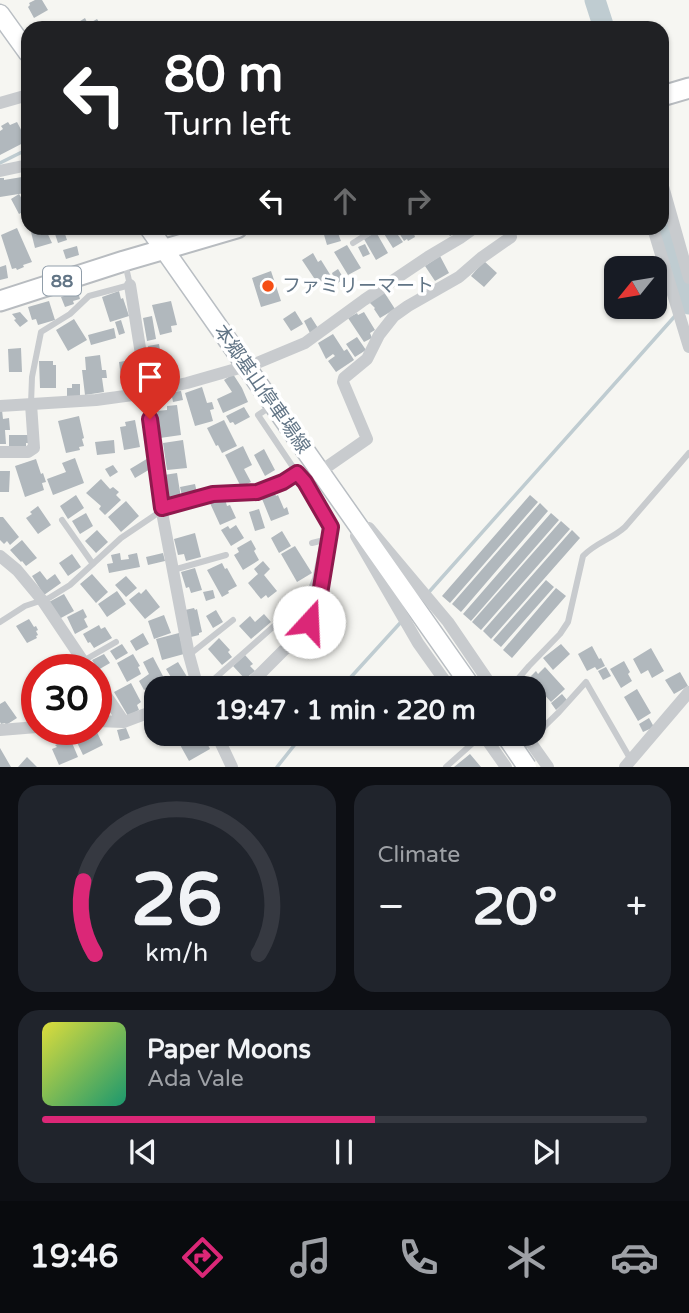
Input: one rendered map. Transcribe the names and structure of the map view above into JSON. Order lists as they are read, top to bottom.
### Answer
{
  "streets": {
    "main road": ["88", "本郷基山停車場線"]
  },
  "crossings": [
    ["88", "本郷基山停車場線"]
  ],
  "places": ["ファミリーマート"],
  "north": "bottom left",
  "page": {
    "turn": ["80 m", "Turn left"],
    "limit": "30",
    "trip": "19:47 · 1 min · 220 m",
    "tile": "Climate",
    "heat": ["−", "20°", "+"],
    "song": ["Paper Moons", "Ada Vale"],
    "tabs": "19:46",
    "gauge": ["26", "km/h"]
  }
}
